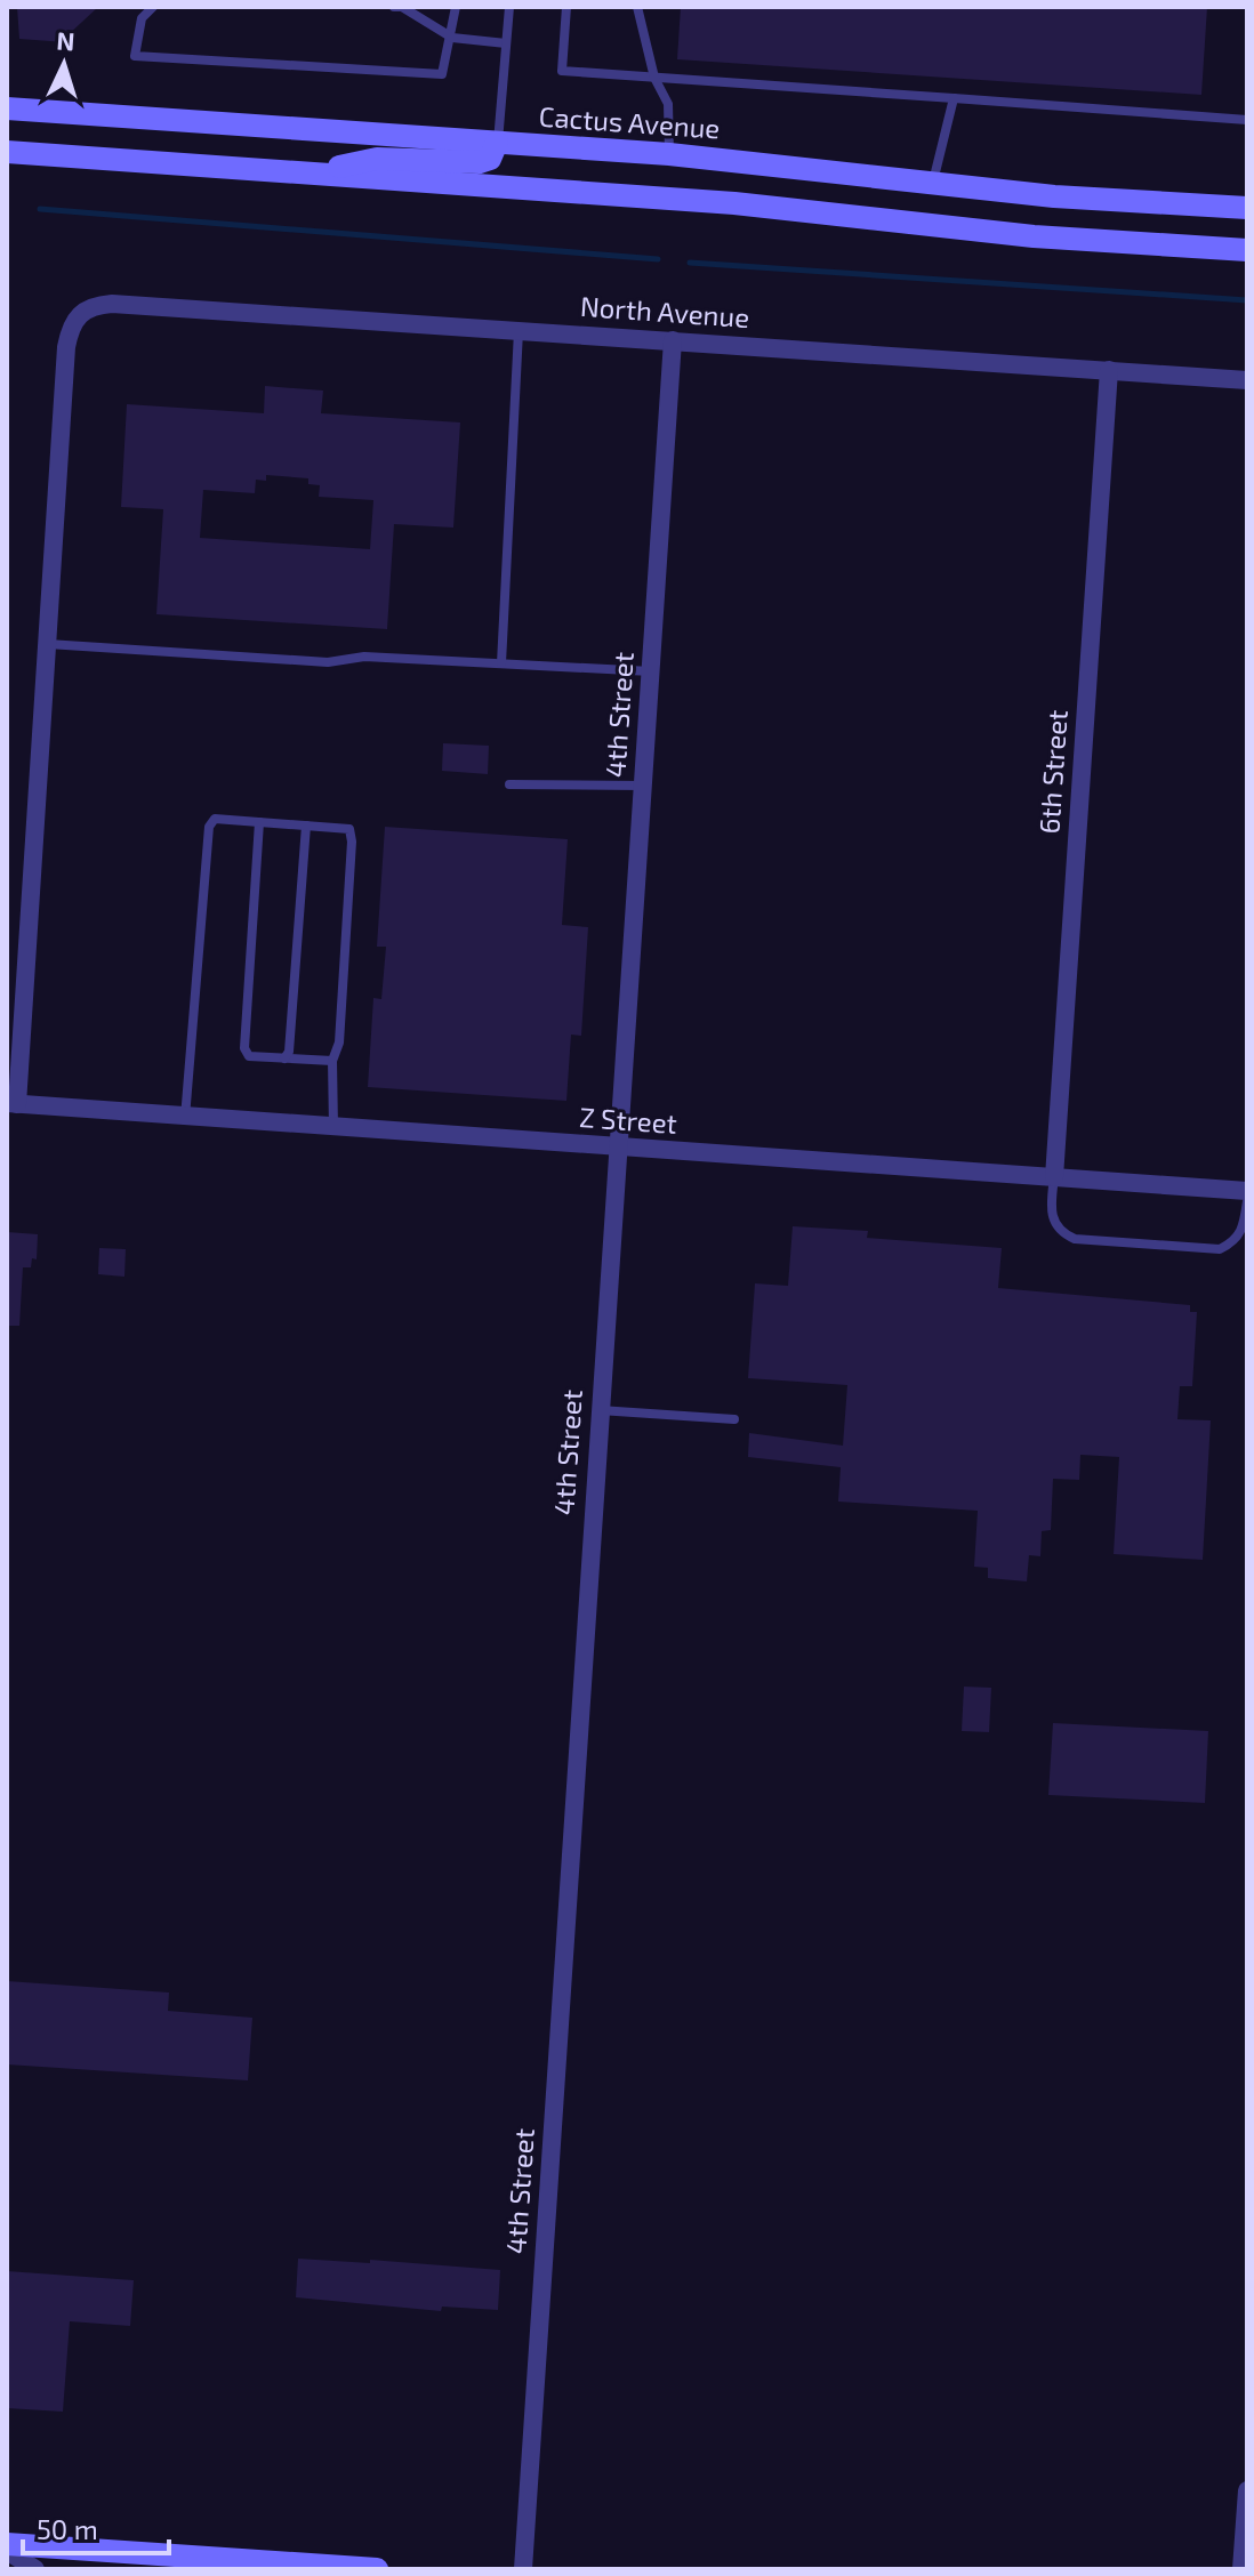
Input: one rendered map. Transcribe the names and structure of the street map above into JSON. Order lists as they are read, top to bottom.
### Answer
{
  "streets": {
    "main road": ["Cactus Avenue"],
    "street": [
      "North Avenue",
      "4th Street",
      "6th Street",
      "Z Street"
    ]
  },
  "crossings": [
    ["North Avenue", "4th Street"],
    ["North Avenue", "6th Street"],
    ["4th Street", "Z Street"],
    ["6th Street", "Z Street"]
  ],
  "scale_bar": "50 m",
  "north": "top"
}
